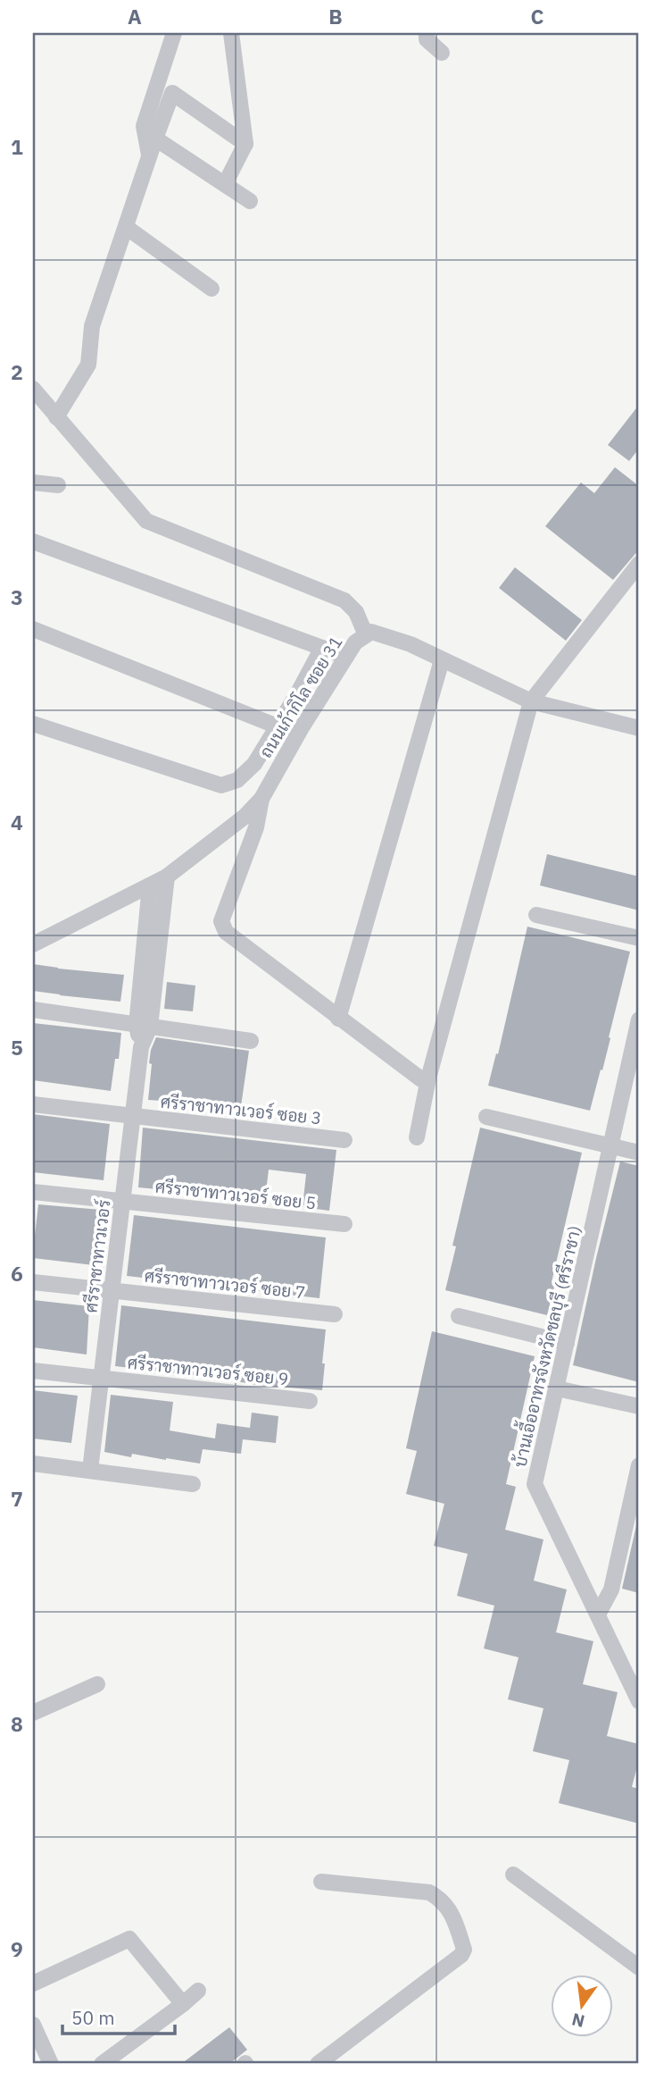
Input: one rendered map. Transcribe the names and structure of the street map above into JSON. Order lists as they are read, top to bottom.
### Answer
{
  "streets": {
    "street": [
      "ถนนเก้ากิโล ซอย 31",
      "ศรีราชาทาวเวอร์ ซอย 3",
      "ศรีราชาทาวเวอร์ ซอย 5",
      "ศรีราชาทาวเวอร์",
      "ศรีราชาทาวเวอร์ ซอย 7",
      "บ้านเอื้ออาทรจังหวัดชลบุรี (ศรีราชา)",
      "ศรีราชาทาวเวอร์ ซอย 9"
    ]
  },
  "crossings": [
    ["ถนนเก้ากิโล ซอย 31", "ศรีราชาทาวเวอร์"],
    ["ศรีราชาทาวเวอร์ ซอย 3", "ศรีราชาทาวเวอร์"],
    ["ศรีราชาทาวเวอร์ ซอย 5", "ศรีราชาทาวเวอร์"],
    ["ศรีราชาทาวเวอร์", "ศรีราชาทาวเวอร์ ซอย 7"],
    ["ศรีราชาทาวเวอร์", "ศรีราชาทาวเวอร์ ซอย 9"]
  ],
  "scale_bar": "50 m",
  "north": "bottom",
  "grid": {
    "columns": ["A", "B", "C"],
    "rows": [
      "1",
      "2",
      "3",
      "4",
      "5",
      "6",
      "7",
      "8",
      "9"
    ]
  }
}
